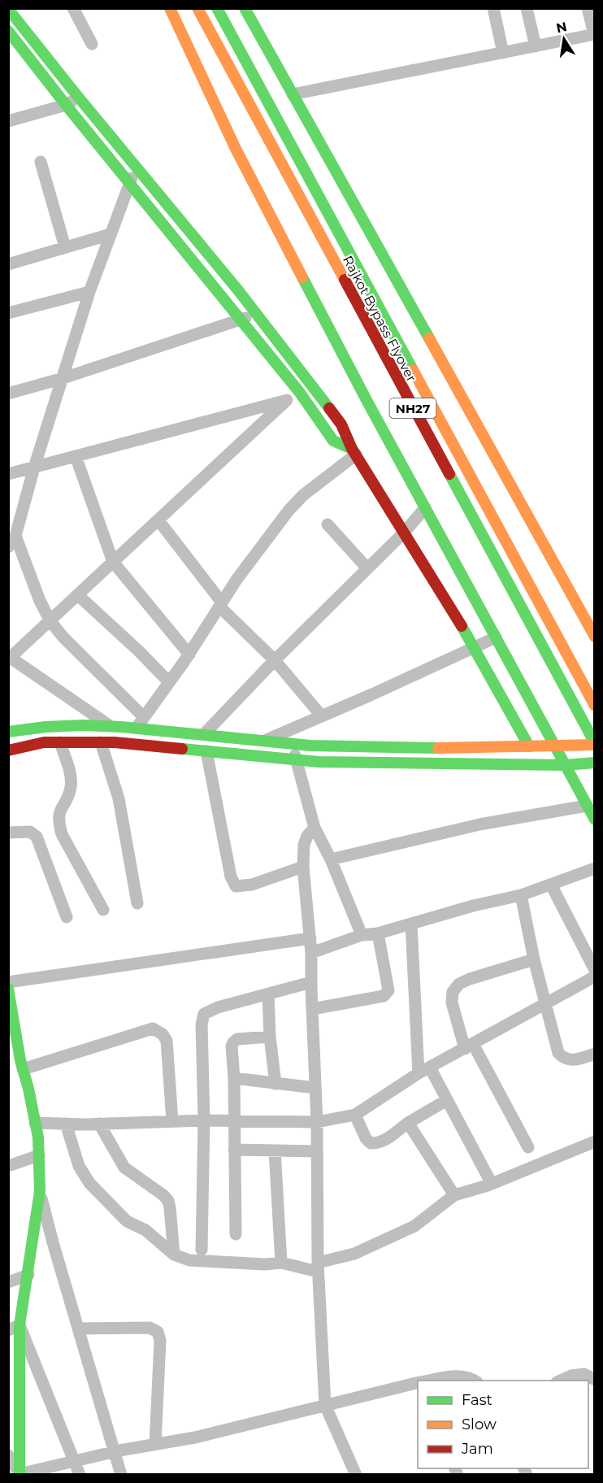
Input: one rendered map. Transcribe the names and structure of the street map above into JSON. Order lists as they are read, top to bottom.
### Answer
{
  "streets": {
    "main road": ["Rajkot Bypass Flyover", "NH27"]
  },
  "legend": ["Fast", "Slow", "Jam"],
  "north": "top"
}
